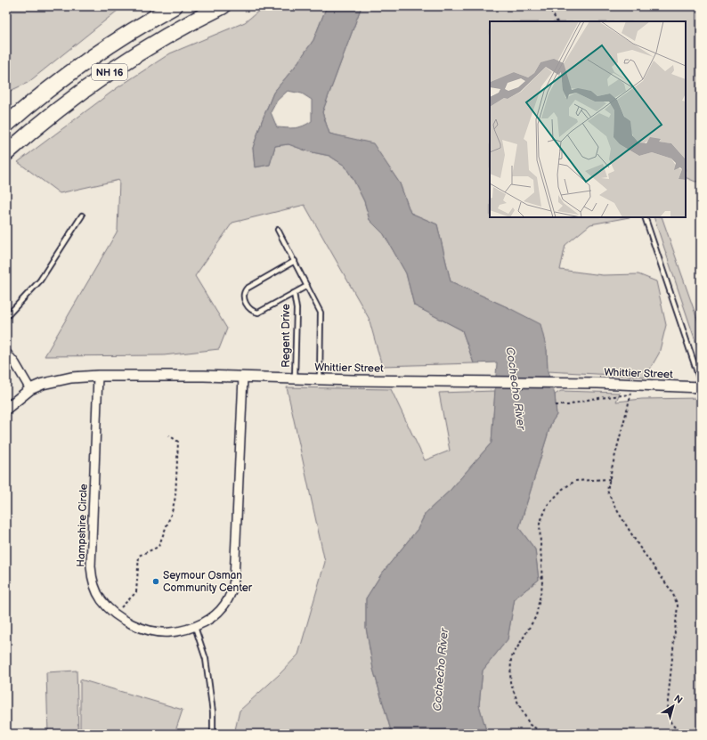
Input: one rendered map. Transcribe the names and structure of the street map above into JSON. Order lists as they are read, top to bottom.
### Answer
{
  "streets": {
    "highway": ["NH 16"],
    "street": ["Whittier Street", "Hampshire Circle"],
    "lane": ["Regent Drive"]
  },
  "crossings": [
    ["Regent Drive", "Whittier Street"],
    ["Whittier Street", "Hampshire Circle"]
  ],
  "water": ["Cochecho River"],
  "places": ["Seymour Osman Community Center"],
  "north": "top right"
}
